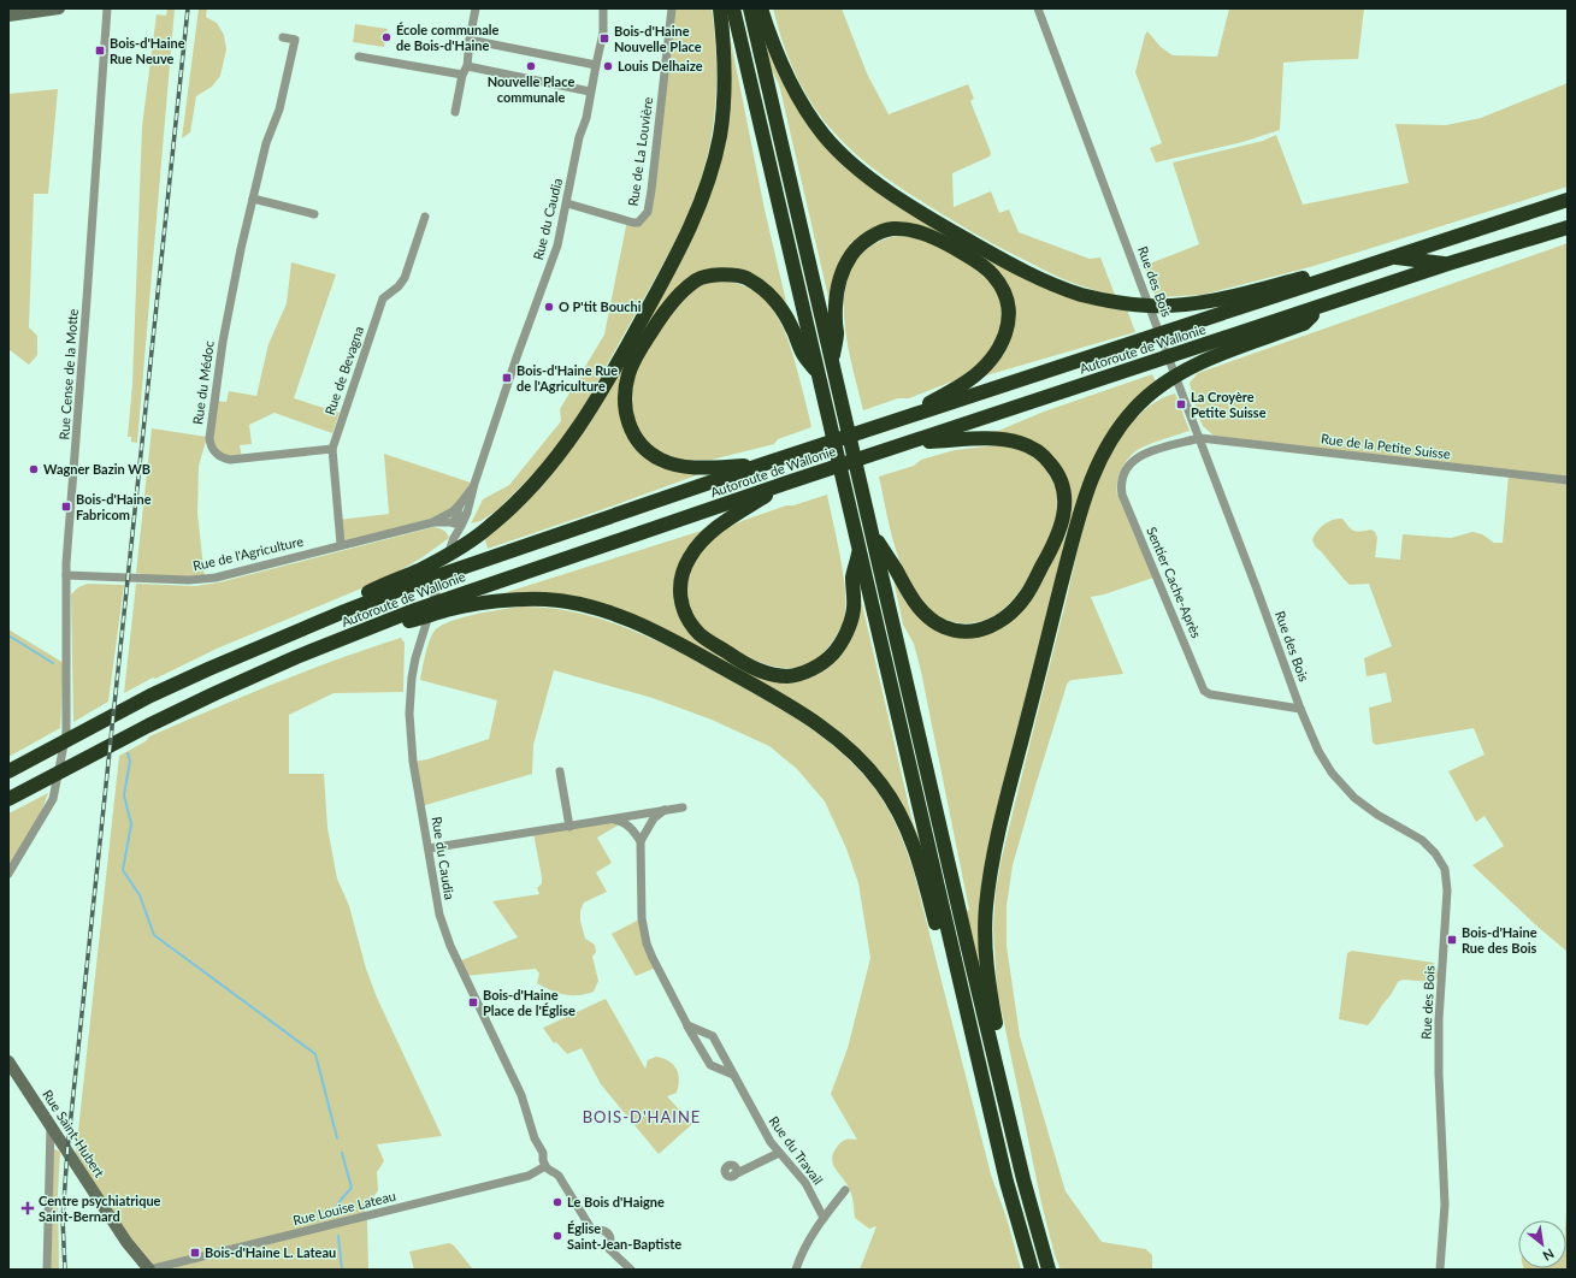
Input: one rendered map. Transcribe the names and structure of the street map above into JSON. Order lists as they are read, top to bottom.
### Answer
{
  "streets": {
    "highway": ["Autoroute de Wallonie"],
    "street": [
      "Rue de La Louvière",
      "Rue du Caudia",
      "Rue des Bois",
      "Rue de Bevagna",
      "Rue Cense de la Motte",
      "Rue du Médoc",
      "Rue de la Petite Suisse",
      "Rue de l'Agriculture",
      "Sentier Cache-Après",
      "Rue Saint-Hubert",
      "Rue du Travail",
      "Rue Louise Lateau"
    ]
  },
  "crossings": [
    ["Rue de La Louvière", "Rue du Caudia"],
    ["Rue du Caudia", "Rue de l'Agriculture"],
    ["Rue du Caudia", "Rue Louise Lateau"],
    ["Rue des Bois", "Rue de la Petite Suisse"],
    ["Rue des Bois", "Sentier Cache-Après"],
    ["Rue de Bevagna", "Rue du Médoc"],
    ["Rue de Bevagna", "Rue de l'Agriculture"],
    ["Rue Cense de la Motte", "Rue de l'Agriculture"],
    ["Rue de la Petite Suisse", "Sentier Cache-Après"],
    ["Rue Saint-Hubert", "Rue Louise Lateau"]
  ],
  "districts": ["BOIS-D'HAINE"],
  "places": {
    "other": [
      "École communale de Bois-d'Haine",
      "Nouvelle Place communale",
      "Louis Delhaize",
      "O P'tit Bouchi",
      "Wagner Bazin WB",
      "Le Bois d'Haigne",
      "Église Saint-Jean-Baptiste"
    ],
    "transit": [
      "Bois-d'Haine Nouvelle Place",
      "Bois-d'Haine Rue Neuve",
      "Bois-d'Haine Rue de l'Agriculture",
      "La Croyère Petite Suisse",
      "Bois-d'Haine Fabricom",
      "Bois-d'Haine Rue des Bois",
      "Bois-d'Haine Place de l'Église",
      "Bois-d'Haine L. Lateau"
    ],
    "health": ["Centre psychiatrique Saint-Bernard"]
  },
  "north": "bottom right"
}
